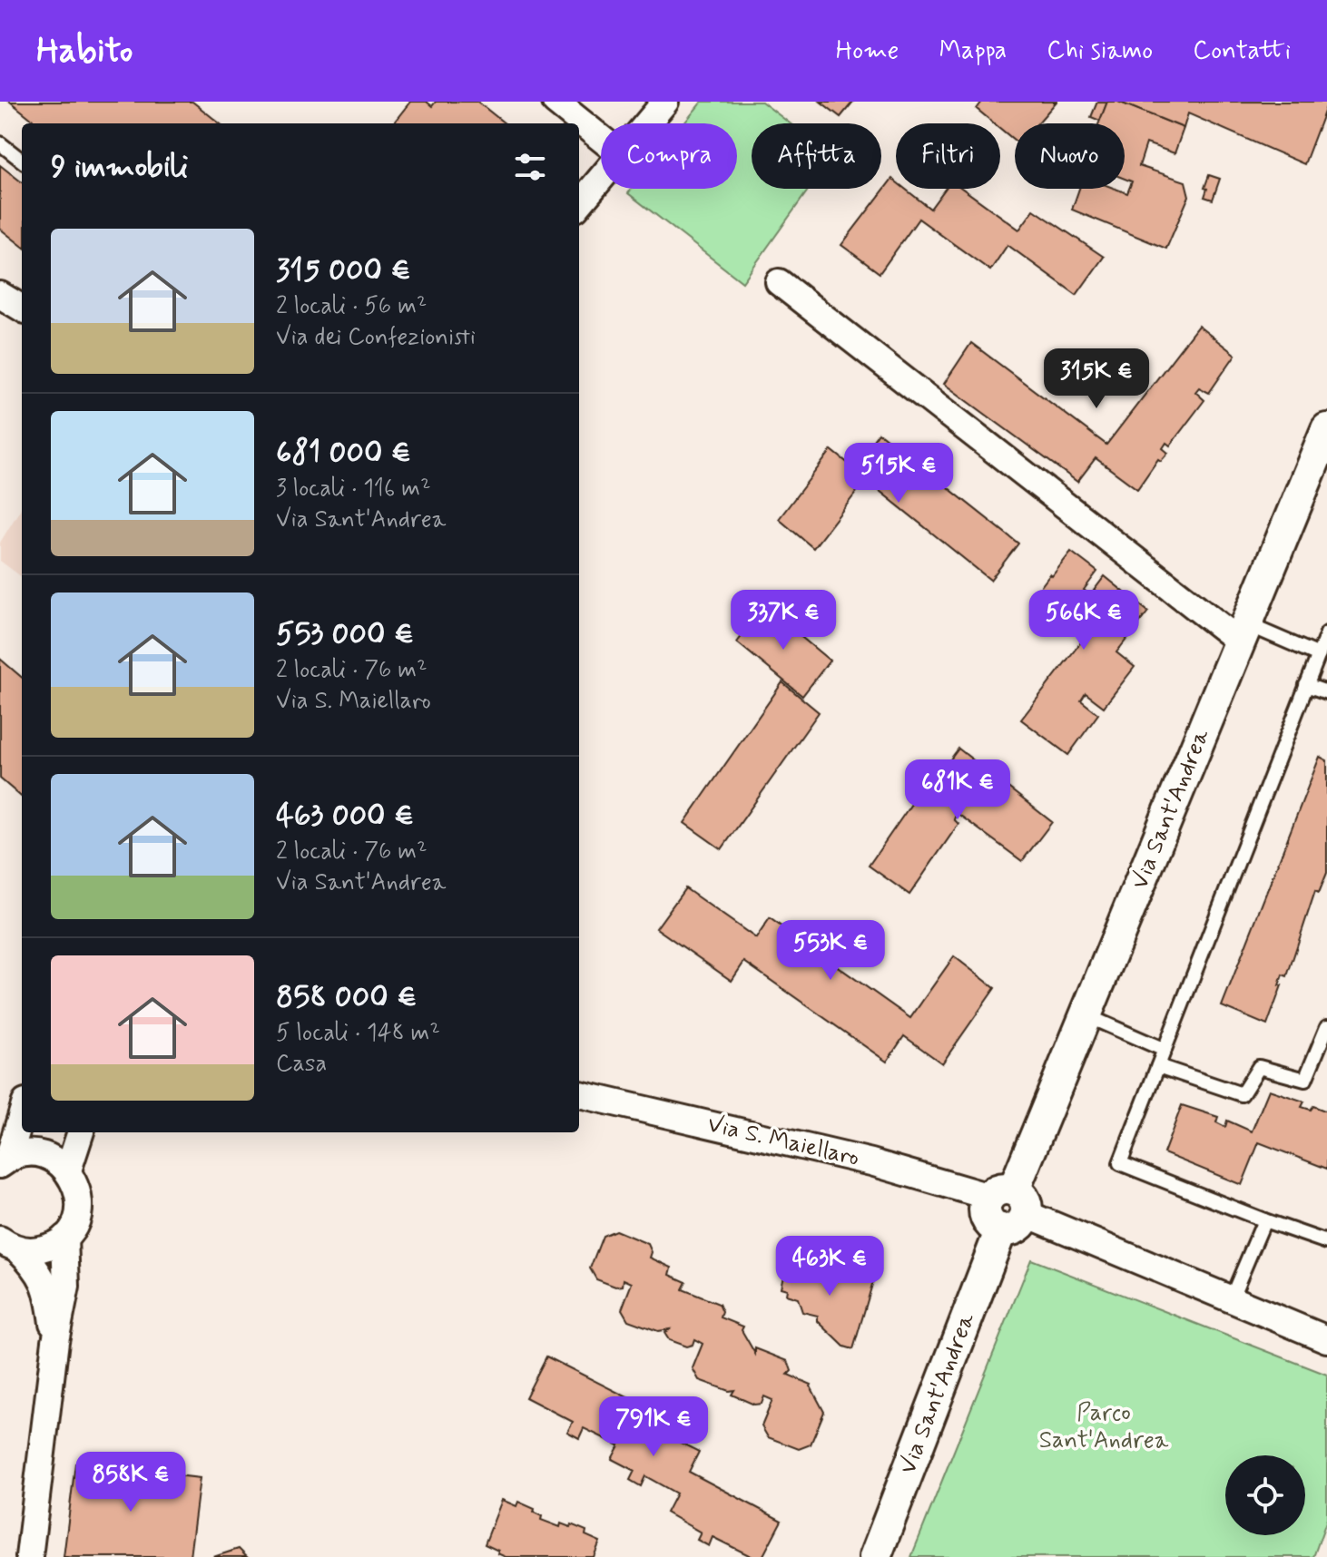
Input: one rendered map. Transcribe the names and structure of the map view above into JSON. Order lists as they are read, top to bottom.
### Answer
{
  "streets": {
    "street": ["Via Sant'Andrea", "Via S. Maiellaro"]
  },
  "crossings": [
    ["Via Sant'Andrea", "Via S. Maiellaro"]
  ],
  "parks": ["Parco Sant'Andrea"],
  "page": {
    "header": "Habito",
    "nav": [
      "Home",
      "Mappa",
      "Chi siamo",
      "Contatti"
    ],
    "chip": [
      "Compra",
      "Affitta",
      "Filtri",
      "Nuovo"
    ],
    "heading": "9 immobili",
    "list": [
      {
        "name": "315 000 €",
        "note": "2 locali · 56 m² · Via dei Confezionisti"
      },
      {
        "name": "681 000 €",
        "note": "3 locali · 116 m² · Via Sant'Andrea"
      },
      {
        "name": "553 000 €",
        "note": "2 locali · 76 m² · Via S. Maiellaro"
      },
      {
        "name": "463 000 €",
        "note": "2 locali · 76 m² · Via Sant'Andrea"
      },
      {
        "name": "858 000 €",
        "note": "5 locali · 148 m² · Casa"
      }
    ],
    "price": [
      "315K €",
      "515K €",
      "337K €",
      "566K €",
      "681K €",
      "553K €",
      "463K €",
      "791K €",
      "858K €"
    ]
  }
}
